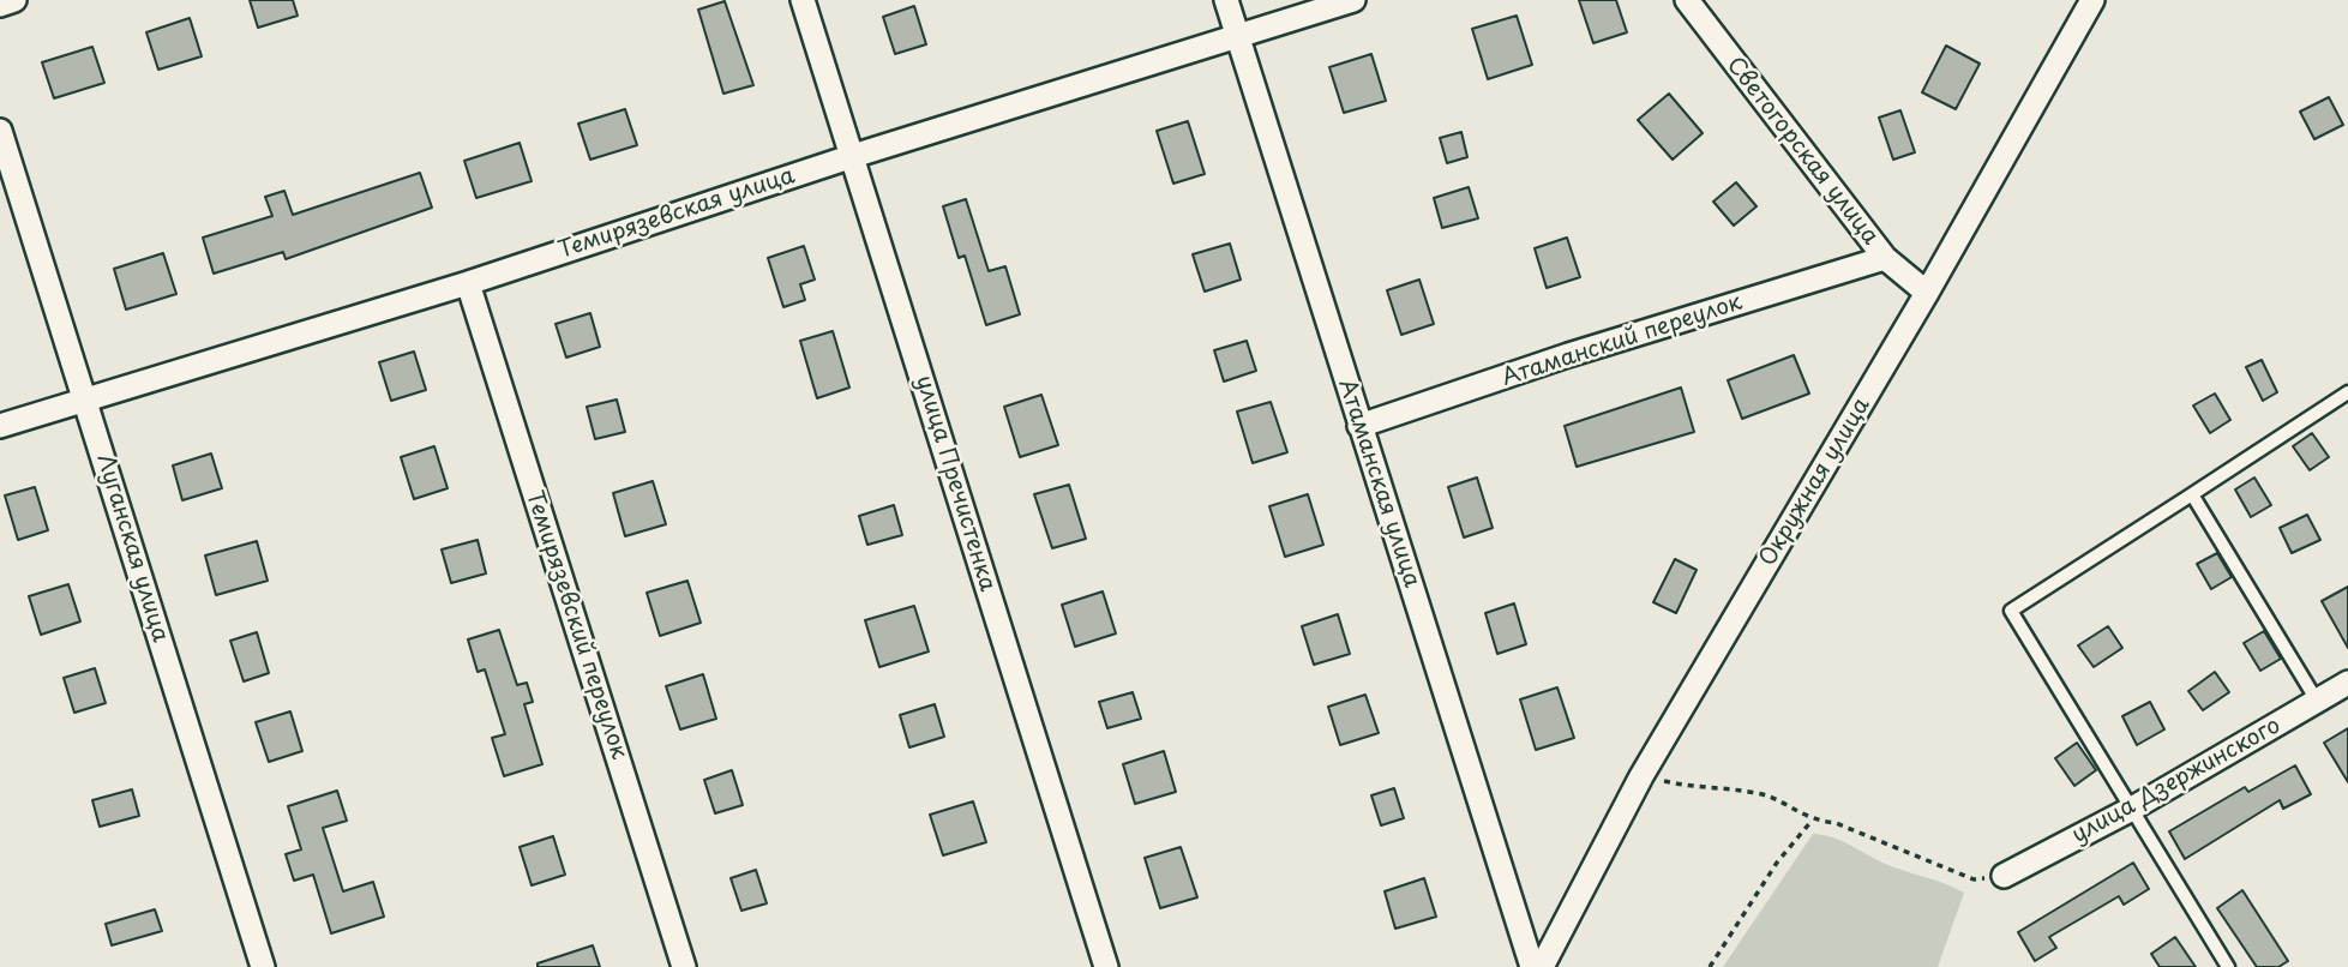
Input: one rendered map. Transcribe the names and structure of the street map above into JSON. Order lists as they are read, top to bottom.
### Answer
{
  "streets": {
    "street": [
      "Светогорская улица",
      "Темирязевская улица",
      "Атаманский переулок",
      "Окружная улица",
      "улица Пречистенка",
      "Атаманская улица",
      "Луганская улица",
      "Темирязевский переулок",
      "улица Дзержинского"
    ]
  },
  "crossings": [
    ["Светогорская улица", "Атаманский переулок"],
    ["Светогорская улица", "Окружная улица"],
    ["Темирязевская улица", "улица Пречистенка"],
    ["Темирязевская улица", "Атаманская улица"],
    ["Темирязевская улица", "Луганская улица"],
    ["Темирязевская улица", "Темирязевский переулок"],
    ["Атаманский переулок", "Атаманская улица"]
  ]
}
